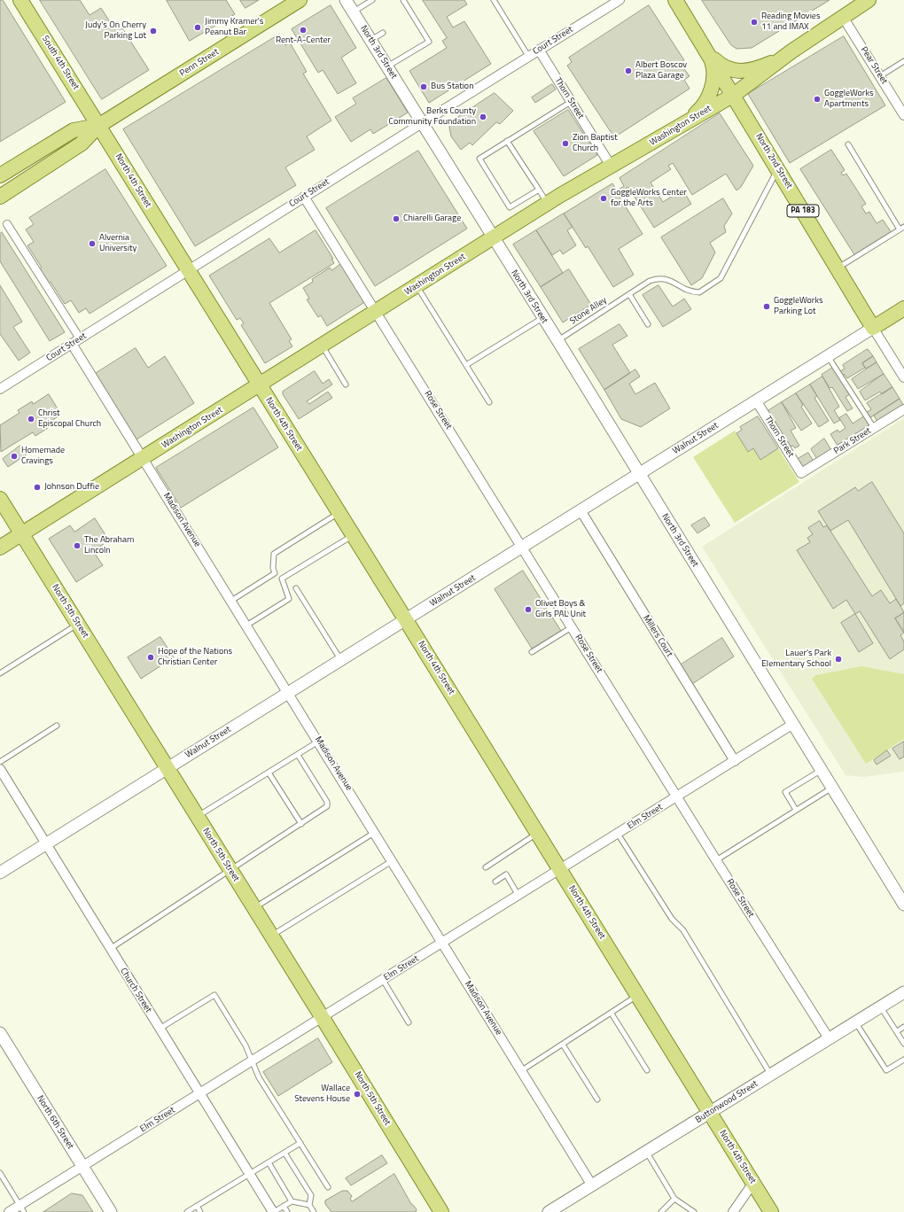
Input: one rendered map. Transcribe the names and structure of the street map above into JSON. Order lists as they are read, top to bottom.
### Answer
{
  "streets": {
    "main road": [
      "South 4th Street",
      "Penn Street",
      "Washington Street",
      "North 2nd Street",
      "North 4th Street",
      "PA 183",
      "Walnut Street",
      "North 5th Street"
    ],
    "street": [
      "Court Street",
      "North 3rd Street",
      "Pear Street",
      "Thorn Street",
      "Rose Street",
      "Park Street",
      "Madison Avenue",
      "Millers Court",
      "Elm Street",
      "Church Street",
      "Buttonwood Street",
      "North 6th Street"
    ],
    "lane": ["Stone Alley"]
  },
  "crossings": [
    ["Court Street", "North 3rd Street"],
    ["Court Street", "Thorn Street"],
    ["Court Street", "North 4th Street"],
    ["Court Street", "Rose Street"],
    ["Court Street", "Madison Avenue"],
    ["North 3rd Street", "Washington Street"],
    ["North 3rd Street", "Stone Alley"],
    ["North 3rd Street", "Walnut Street"],
    ["North 3rd Street", "Elm Street"],
    ["South 4th Street", "Penn Street"],
    ["South 4th Street", "North 4th Street"],
    ["Penn Street", "North 4th Street"],
    ["Pear Street", "Washington Street"],
    ["Thorn Street", "Washington Street"],
    ["Thorn Street", "Walnut Street"],
    ["Thorn Street", "Park Street"],
    ["Washington Street", "North 2nd Street"],
    ["Washington Street", "North 4th Street"],
    ["Washington Street", "Rose Street"],
    ["Washington Street", "Madison Avenue"],
    ["Washington Street", "North 5th Street"],
    ["North 2nd Street", "Stone Alley"],
    ["North 2nd Street", "Walnut Street"],
    ["North 4th Street", "Walnut Street"],
    ["North 4th Street", "Elm Street"],
    ["North 4th Street", "Buttonwood Street"],
    ["Rose Street", "Walnut Street"],
    ["Rose Street", "Elm Street"],
    ["Rose Street", "Buttonwood Street"],
    ["Walnut Street", "Madison Avenue"],
    ["Walnut Street", "North 5th Street"],
    ["Walnut Street", "Millers Court"],
    ["Walnut Street", "Church Street"],
    ["Madison Avenue", "Elm Street"],
    ["Madison Avenue", "Buttonwood Street"],
    ["North 5th Street", "Elm Street"],
    ["Millers Court", "Elm Street"],
    ["Elm Street", "Church Street"],
    ["Elm Street", "North 6th Street"]
  ],
  "places": [
    "Reading Movies 11 and IMAX",
    "Jimmy Kramer's Peanut Bar",
    "Rent-A-Center",
    "Judy's On Cherry Parking Lot",
    "Albert Boscov Plaza Garage",
    "Bus Station",
    "GoggleWorks Apartments",
    "Berks County Community Foundation",
    "Zion Baptist Church",
    "GoggleWorks Center for the Arts",
    "Chiarelli Garage",
    "Alvernia University",
    "GoggleWorks Parking Lot",
    "Christ Episcopal Church",
    "Homemade Cravings",
    "Johnson Duffie",
    "The Abraham Lincoln",
    "Olivet Boys & Girls PAL Unit",
    "Hope of the Nations Christian Center",
    "Lauer's Park Elementary School",
    "Wallace Stevens House"
  ]
}
